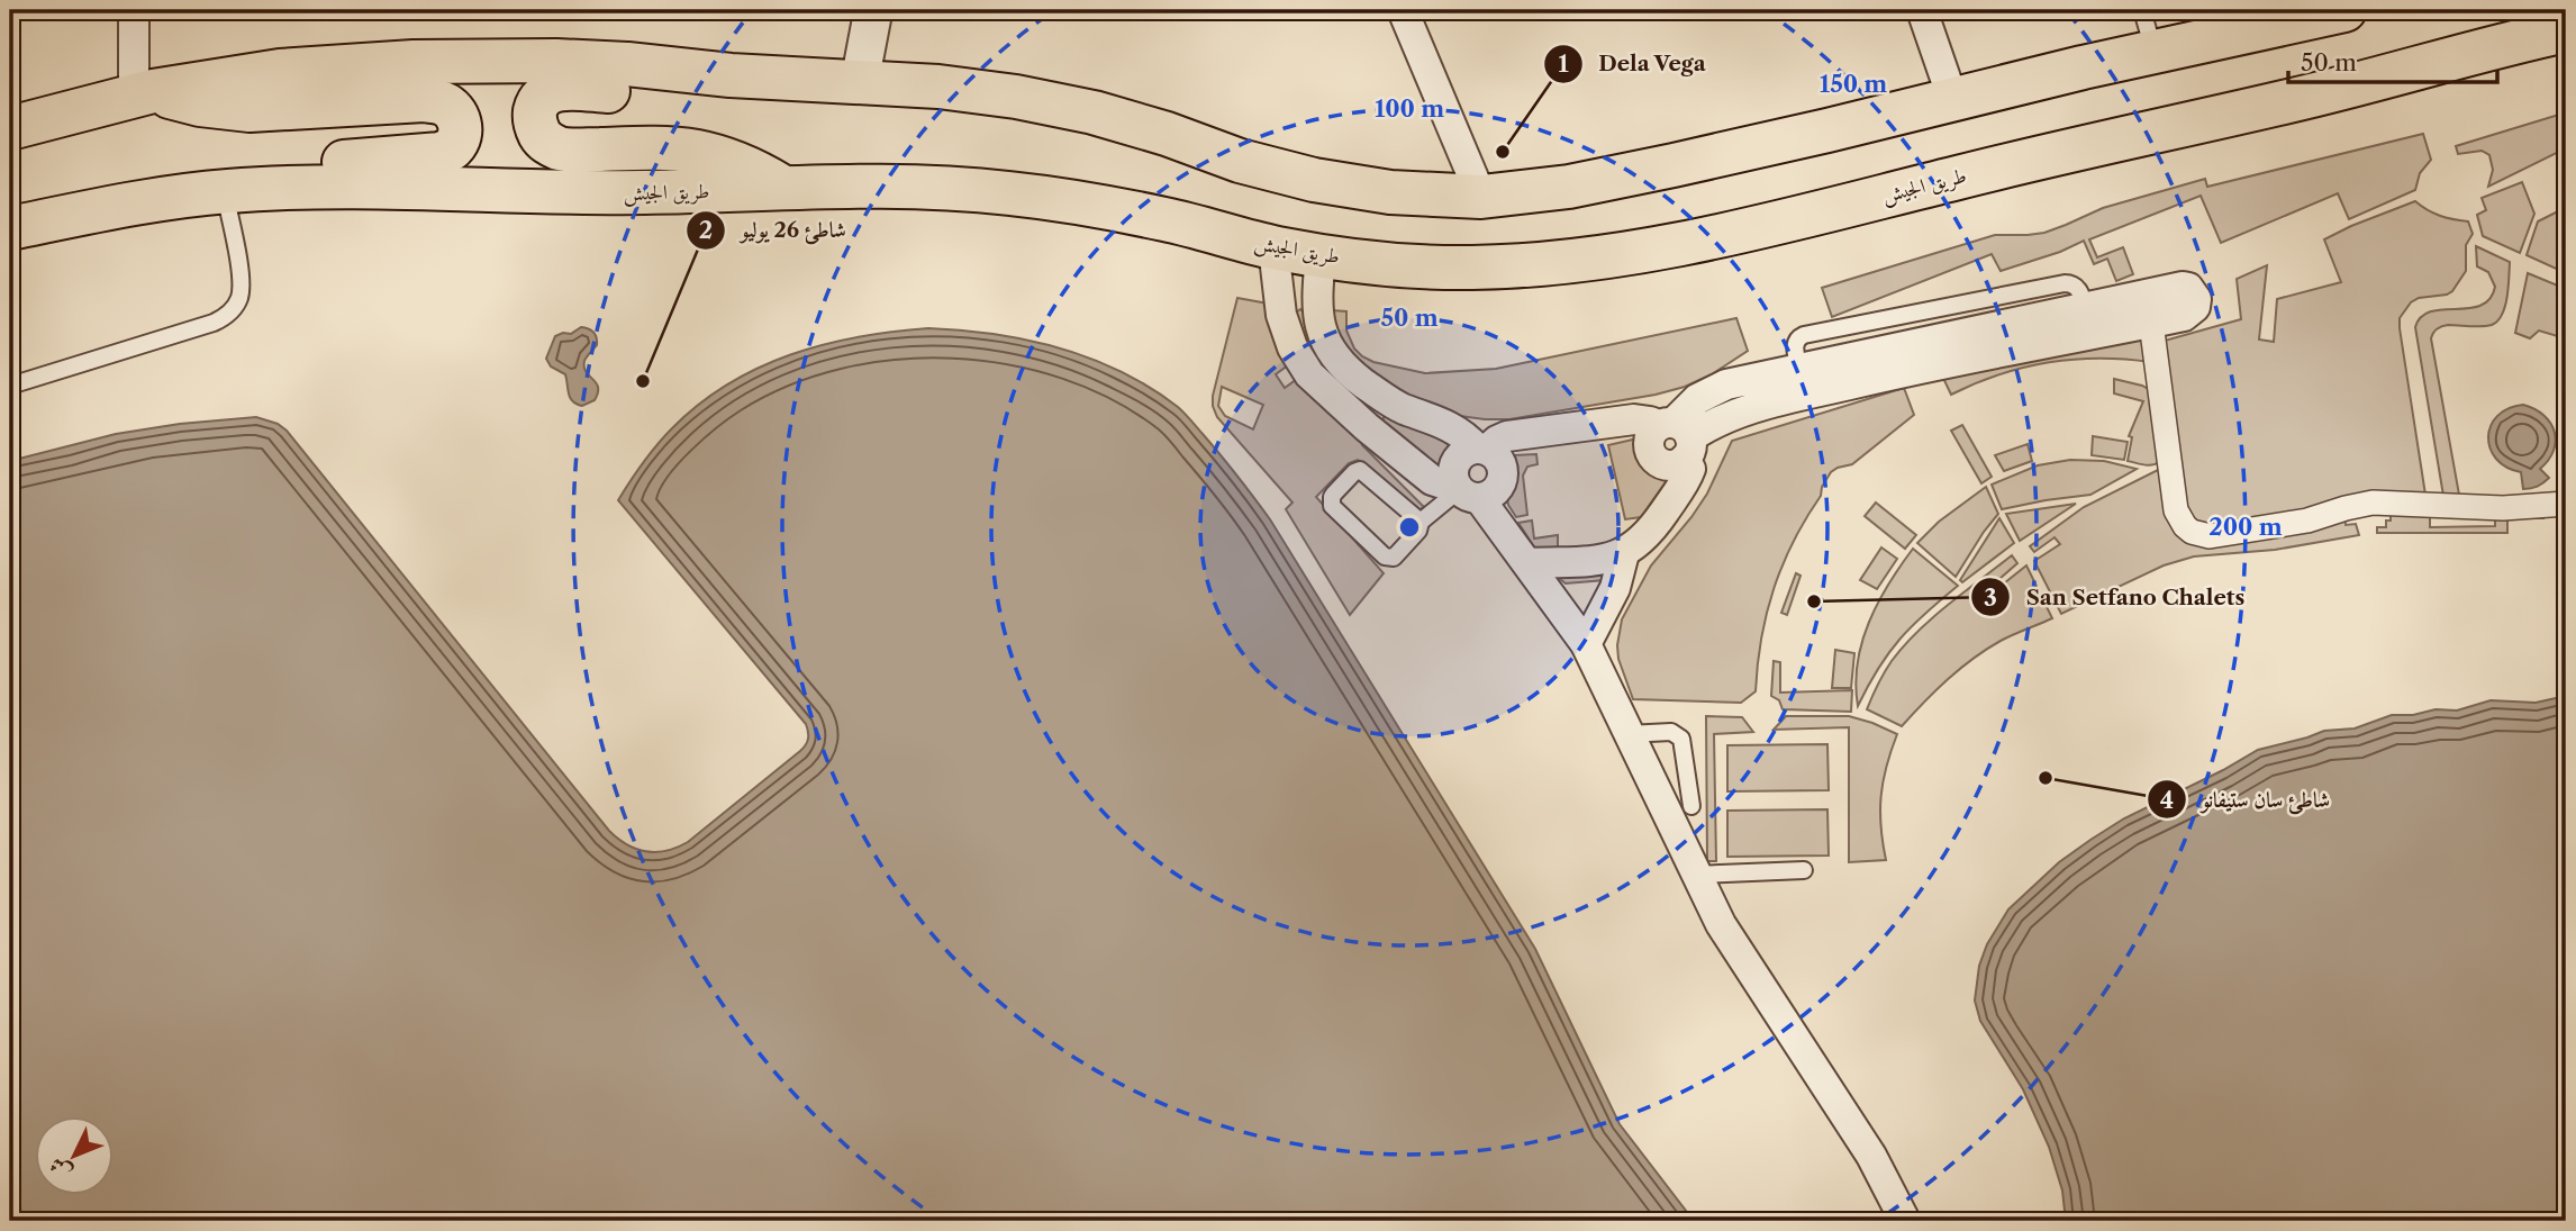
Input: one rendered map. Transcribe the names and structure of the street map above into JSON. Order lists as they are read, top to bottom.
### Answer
{
  "streets": {
    "highway": ["طريق الجيش"]
  },
  "places": [
    "Dela Vega",
    "شاطئ 26 يوليو",
    "San Setfano Chalets",
    "شاطئ سان ستيفانو"
  ],
  "scale_bar": "50 m",
  "north": "bottom left",
  "rings": [
    "150 m",
    "100 m",
    "50 m",
    "200 m"
  ]
}
